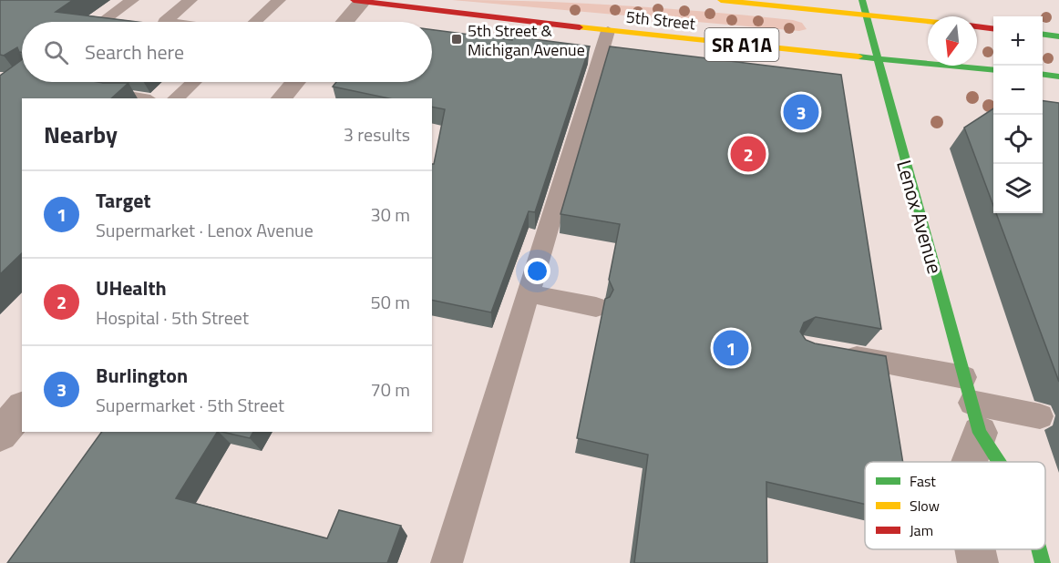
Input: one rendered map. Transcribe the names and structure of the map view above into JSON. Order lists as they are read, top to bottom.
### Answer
{
  "streets": {
    "main road": ["5th Street", "SR A1A", "Lenox Avenue"]
  },
  "crossings": [
    ["5th Street", "Lenox Avenue"]
  ],
  "places": {
    "transit": ["5th Street & Michigan Avenue"]
  },
  "legend": ["Fast", "Slow", "Jam"],
  "north": "bottom",
  "page": {
    "map_buttons": ["+", "−"],
    "search": "Search here",
    "pins": ["3", "2", "1"],
    "heading": ["Nearby", "3 results"],
    "list": [
      {
        "mark": "1",
        "name": "Target",
        "note": "Supermarket · Lenox Avenue",
        "value": "30 m"
      },
      {
        "mark": "2",
        "name": "UHealth",
        "note": "Hospital · 5th Street",
        "value": "50 m"
      },
      {
        "mark": "3",
        "name": "Burlington",
        "note": "Supermarket · 5th Street",
        "value": "70 m"
      }
    ]
  }
}
